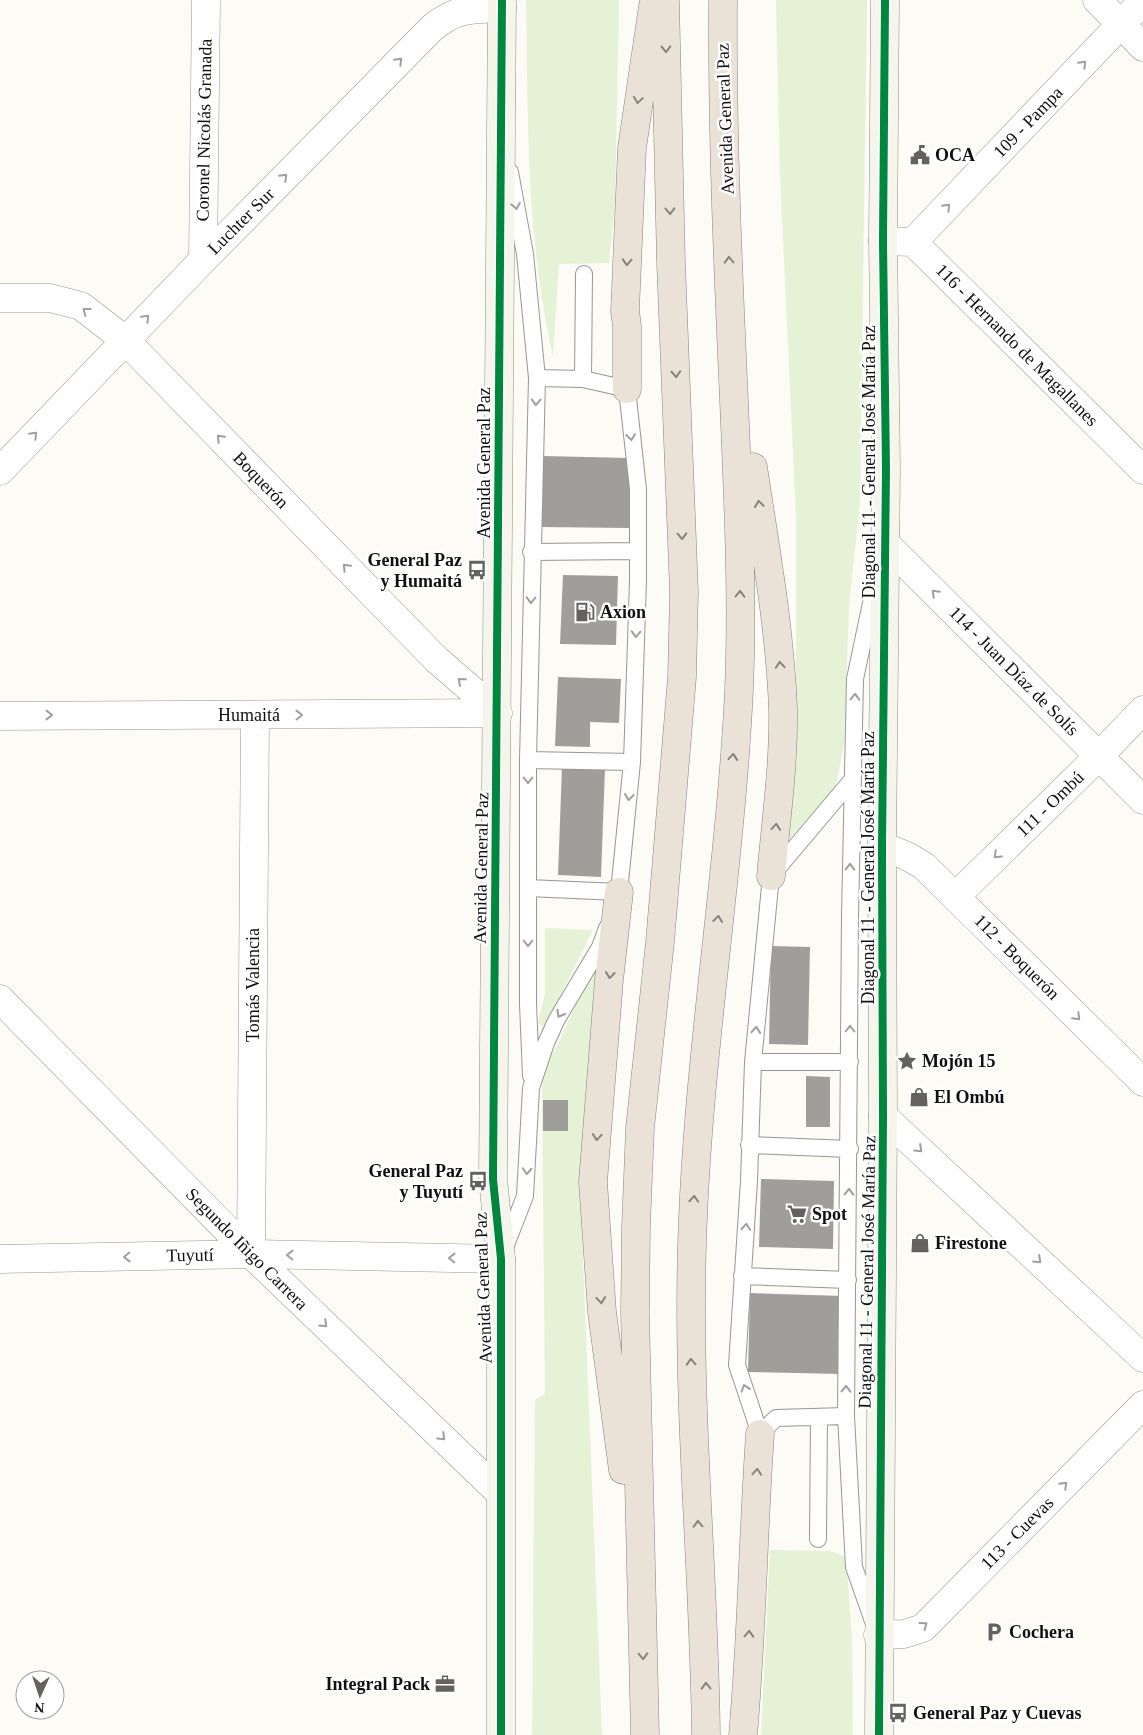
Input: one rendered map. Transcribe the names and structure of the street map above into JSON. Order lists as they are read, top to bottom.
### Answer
{
  "streets": {
    "highway": ["Avenida General Paz"],
    "street": [
      "109 - Pampa",
      "Coronel Nicolás Granada",
      "Luchter Sur",
      "116 - Hernando de Magallanes",
      "Diagonal 11 - General José María Paz",
      "Boquerón",
      "114 - Juan Díaz de Solís",
      "Humaitá",
      "111 - Ombú",
      "112 - Boquerón",
      "Tomás Valencia",
      "Segundo Iñigo Carrera",
      "Tuyutí",
      "113 - Cuevas"
    ]
  },
  "crossings": [
    ["Avenida General Paz", "Luchter Sur"],
    ["Avenida General Paz", "Boquerón"],
    ["Avenida General Paz", "Humaitá"],
    ["Avenida General Paz", "Segundo Iñigo Carrera"],
    ["Avenida General Paz", "Tuyutí"],
    ["109 - Pampa", "116 - Hernando de Magallanes"],
    ["Coronel Nicolás Granada", "Luchter Sur"],
    ["Luchter Sur", "Boquerón"],
    ["Diagonal 11 - General José María Paz", "114 - Juan Díaz de Solís"],
    ["Diagonal 11 - General José María Paz", "112 - Boquerón"],
    ["Diagonal 11 - General José María Paz", "113 - Cuevas"],
    ["Boquerón", "Humaitá"],
    ["114 - Juan Díaz de Solís", "111 - Ombú"],
    ["Humaitá", "Tomás Valencia"],
    ["111 - Ombú", "112 - Boquerón"],
    ["Tomás Valencia", "Segundo Iñigo Carrera"],
    ["Tomás Valencia", "Tuyutí"],
    ["Segundo Iñigo Carrera", "Tuyutí"]
  ],
  "one_way": [
    "109 - Pampa",
    "Luchter Sur",
    "Boquerón",
    "114 - Juan Díaz de Solís",
    "Humaitá",
    "111 - Ombú",
    "Segundo Iñigo Carrera",
    "Tuyutí",
    "113 - Cuevas"
  ],
  "places": {
    "public building": ["OCA"],
    "bus stop": ["General Paz y Humaitá", "General Paz y Tuyutí", "General Paz y Cuevas"],
    "fuel station": ["Axion"],
    "place": ["Mojón 15"],
    "shop": ["El Ombú", "Firestone"],
    "supermarket": ["Spot"],
    "parking": ["Cochera"],
    "office": ["Integral Pack"]
  },
  "north": "bottom"
}
